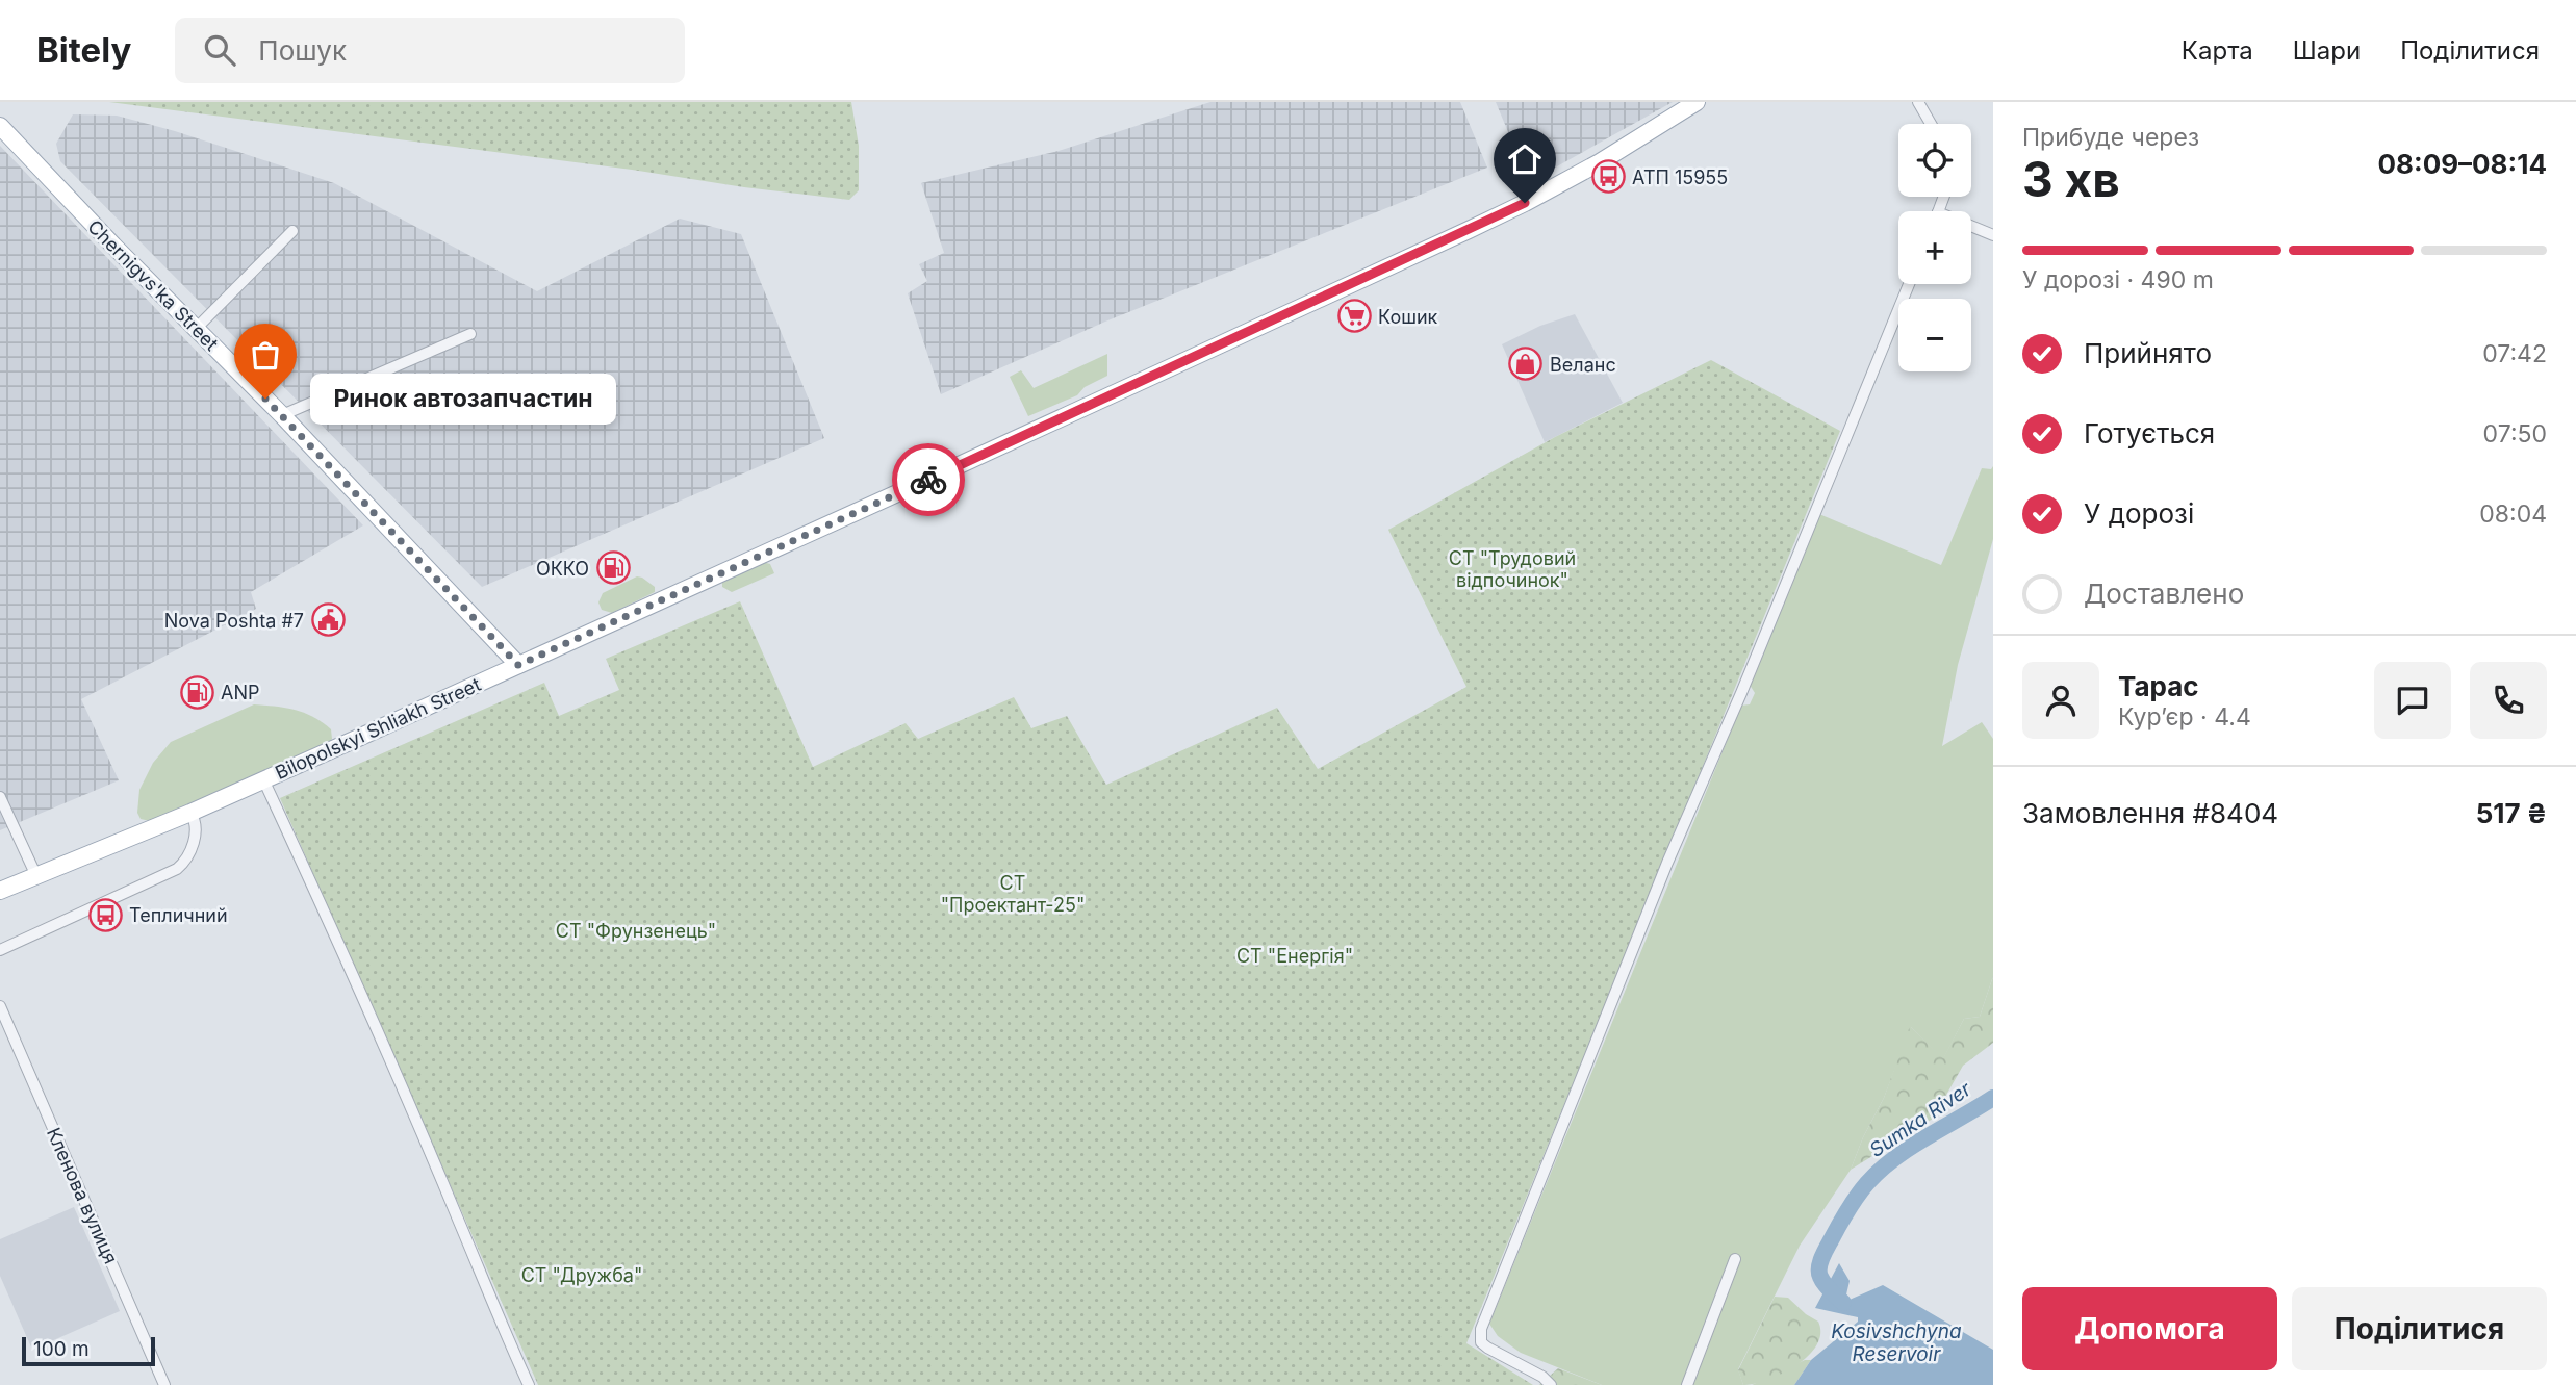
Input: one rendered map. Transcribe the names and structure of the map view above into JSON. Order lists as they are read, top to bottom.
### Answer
{
  "streets": {
    "main road": ["Chernigvs'ka Street", "Bilopolskyi Shliakh Street"],
    "street": ["Кленова вулиця"]
  },
  "crossings": [
    ["Chernigvs'ka Street", "Bilopolskyi Shliakh Street"]
  ],
  "water": ["Sumka River", "Kosivshchyna Reservoir"],
  "parks": [
    "СТ \"Трудовий відпочинок\"",
    "СТ \"Проектант-25\"",
    "СТ \"Фрунзенець\"",
    "СТ \"Енергія\"",
    "СТ \"Дружба\""
  ],
  "places": {
    "bus stop": ["АТП 15955", "Тепличний"],
    "supermarket": ["Кошик"],
    "shop": ["Веланс"],
    "other": ["Ринок автозапчастин"],
    "fuel station": ["ОККО", "ANP"],
    "public building": ["Nova Poshta #7"]
  },
  "scale_bar": "100 m",
  "page": {
    "header": "Bitely",
    "search": "Пошук",
    "nav": ["Карта", "Шари", "Поділитися"],
    "heading": ["3 хв", "Прибуде через", "08:09–08:14"],
    "panel": [
      "Тарас",
      "Кур’єр · 4.4",
      "Замовлення #8404",
      "517 ₴"
    ],
    "map_buttons": ["+", "−"],
    "bar": "У дорозі · 490 m",
    "list": [
      ["Прийнято", "07:42"],
      ["Готується", "07:50"],
      ["У дорозі", "08:04"],
      "Доставлено"
    ],
    "bubble": "Ринок автозапчастин",
    "buttons": ["Допомога", "Поділитися"],
    "scale": "100 m"
  }
}
